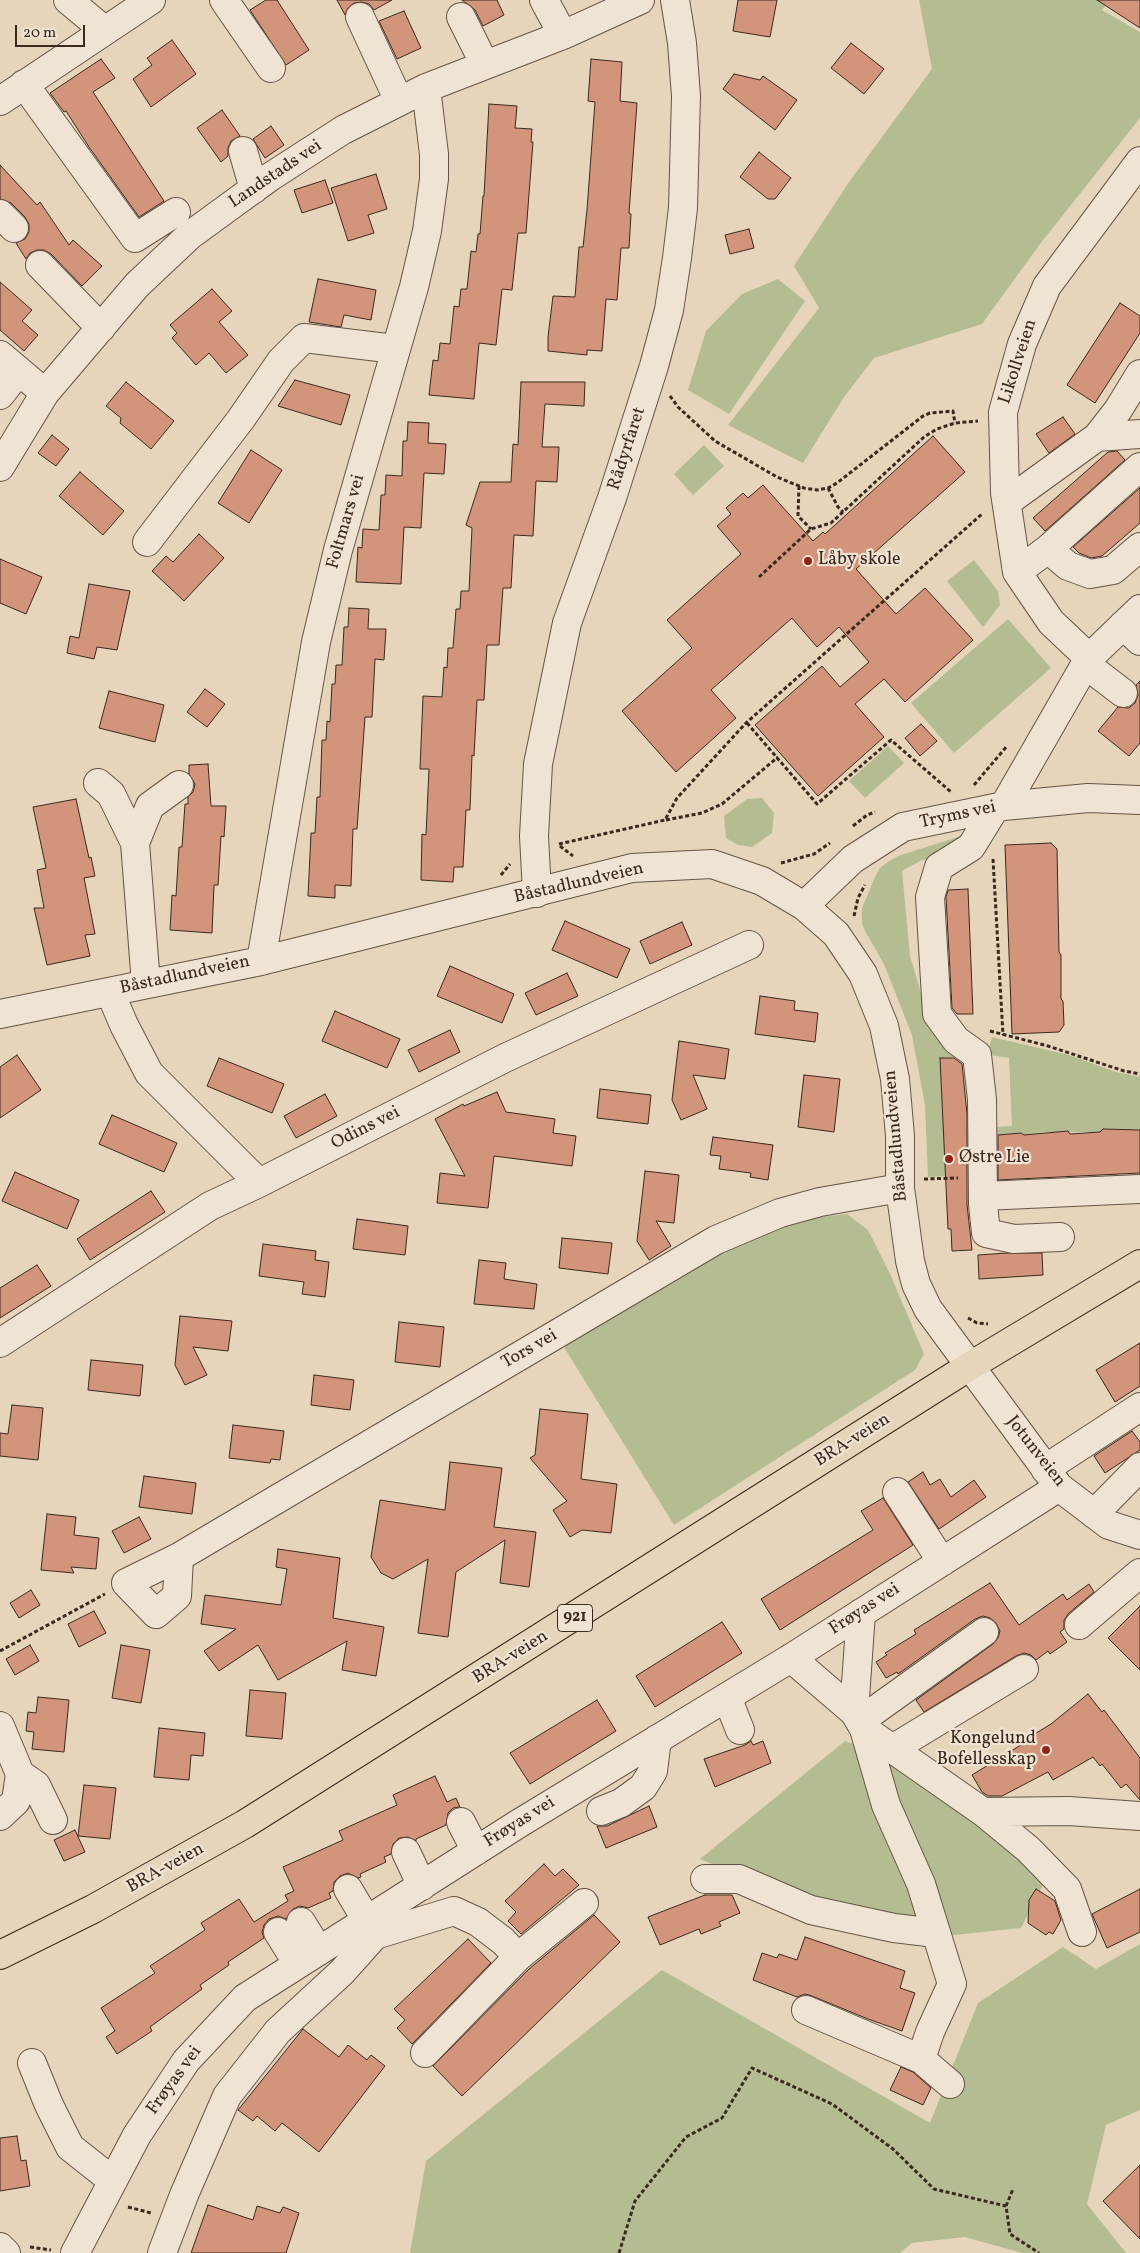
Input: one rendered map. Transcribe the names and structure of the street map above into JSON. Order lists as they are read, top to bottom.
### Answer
{
  "streets": {
    "main road": ["BRA-veien", "921"],
    "street": [
      "Landstads vei",
      "Likollveien",
      "Rådyrfaret",
      "Foltmars vei",
      "Tryms vei",
      "Båstadlundveien",
      "Odins vei",
      "Tors vei",
      "Jotunveien",
      "Frøyas vei"
    ]
  },
  "crossings": [
    ["Landstads vei", "Foltmars vei"],
    ["Rådyrfaret", "Båstadlundveien"],
    ["Foltmars vei", "Båstadlundveien"],
    ["Tryms vei", "Båstadlundveien"],
    ["Båstadlundveien", "Tors vei"],
    ["Båstadlundveien", "BRA-veien"],
    ["Båstadlundveien", "Jotunveien"],
    ["BRA-veien", "Jotunveien"],
    ["Jotunveien", "Frøyas vei"]
  ],
  "places": ["Låby skole", "Østre Lie", "Kongelund Bofellesskap"],
  "scale_bar": "20 m"
}
